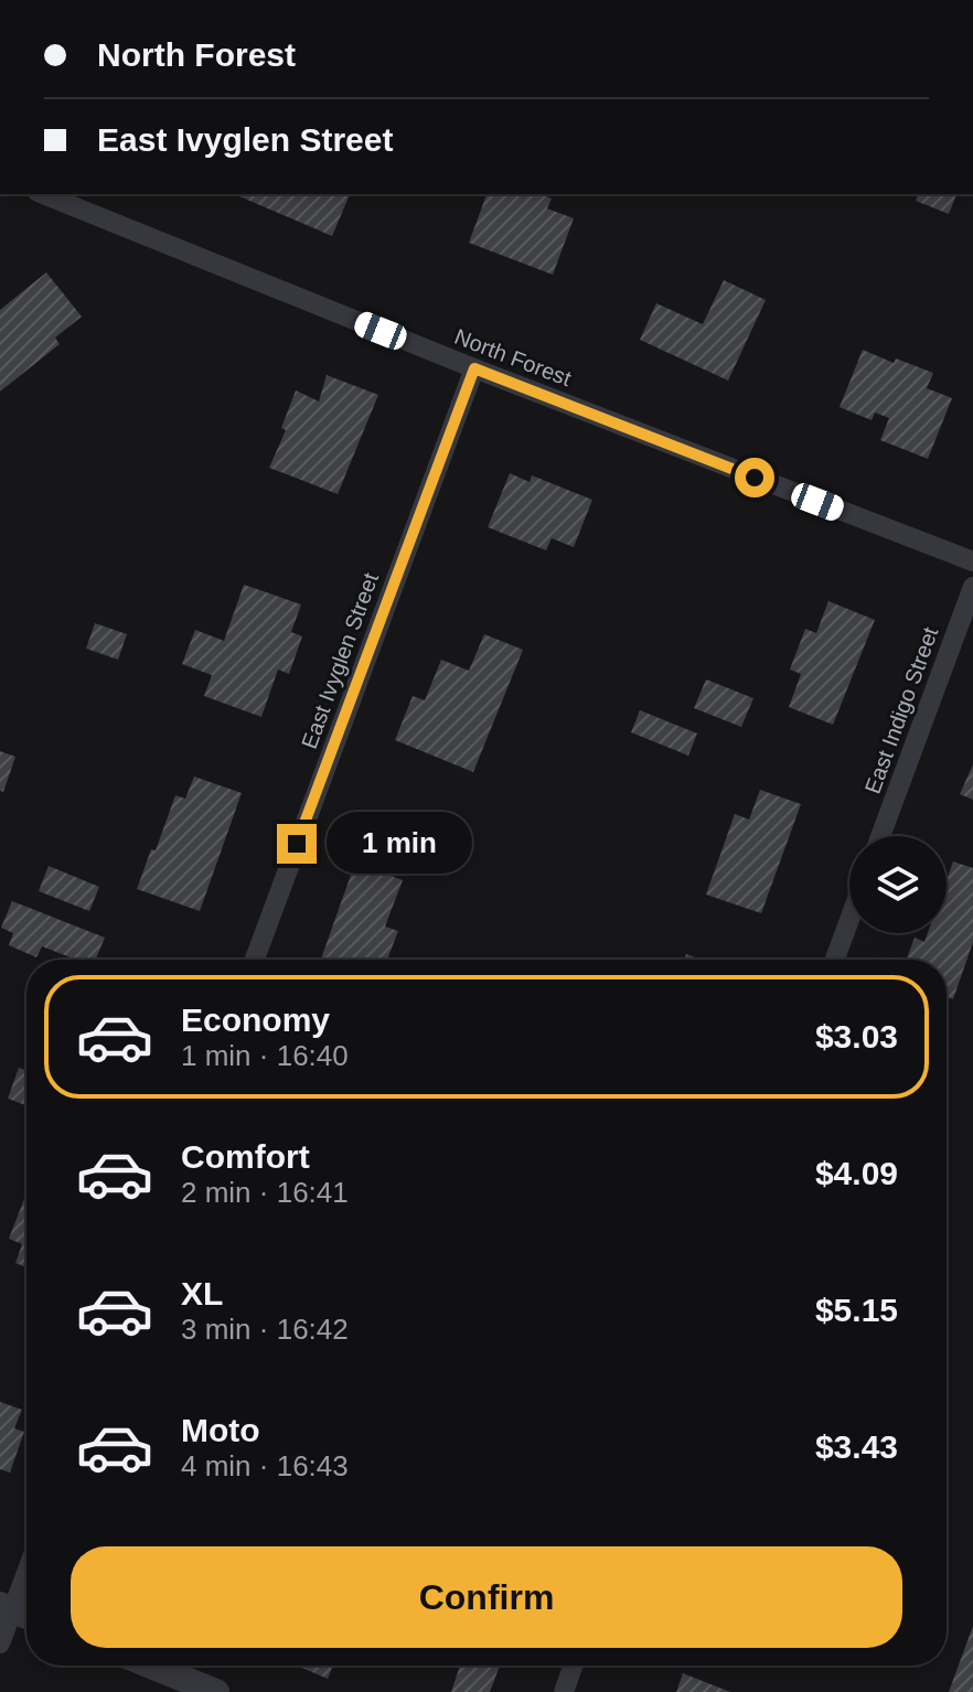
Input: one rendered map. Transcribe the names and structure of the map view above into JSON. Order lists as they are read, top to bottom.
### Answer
{
  "streets": {
    "street": ["North Forest", "East Ivyglen Street", "East Indigo Street"]
  },
  "crossings": [
    ["North Forest", "East Ivyglen Street"]
  ],
  "page": {
    "banner": ["North Forest", "East Ivyglen Street"],
    "bubble": "1 min",
    "list": [
      {
        "name": "Economy",
        "note": "1 min · 16:40",
        "value": "$3.03"
      },
      {
        "name": "Comfort",
        "note": "2 min · 16:41",
        "value": "$4.09"
      },
      {
        "name": "XL",
        "note": "3 min · 16:42",
        "value": "$5.15"
      },
      {
        "name": "Moto",
        "note": "4 min · 16:43",
        "value": "$3.43"
      }
    ],
    "buttons": "Confirm"
  }
}
